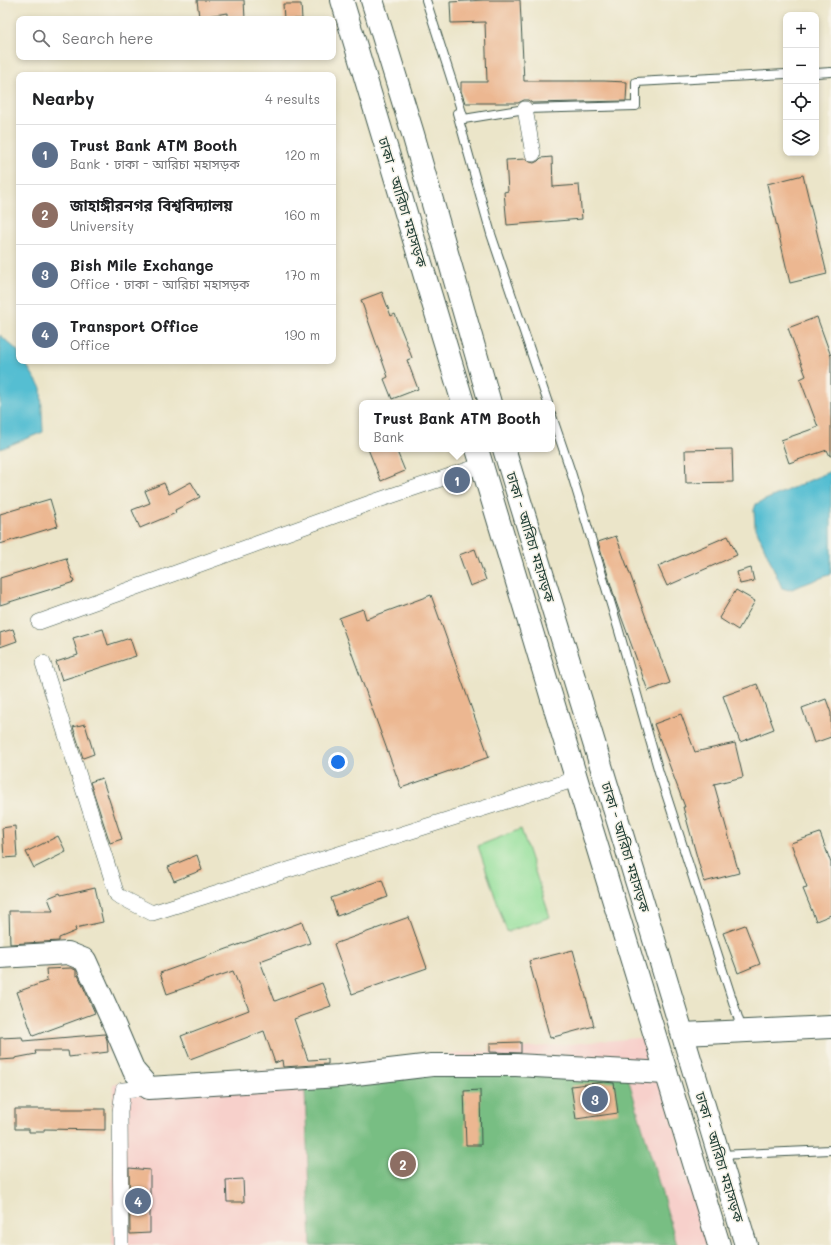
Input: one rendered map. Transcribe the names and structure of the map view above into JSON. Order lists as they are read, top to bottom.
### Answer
{
  "streets": {
    "main road": ["ঢাকা - আরিচা মহাসড়ক"]
  },
  "page": {
    "map_buttons": ["+", "−"],
    "search": "Search here",
    "heading": ["Nearby", "4 results"],
    "list": [
      {
        "mark": "1",
        "name": "Trust Bank ATM Booth",
        "note": "Bank · ঢাকা - আরিচা মহাসড়ক",
        "value": "120 m"
      },
      {
        "mark": "2",
        "name": "জাহাঙ্গীরনগর বিশ্ববিদ্যালয়",
        "note": "University",
        "value": "160 m"
      },
      {
        "mark": "3",
        "name": "Bish Mile Exchange",
        "note": "Office · ঢাকা - আরিচা মহাসড়ক",
        "value": "170 m"
      },
      {
        "mark": "4",
        "name": "Transport Office",
        "note": "Office",
        "value": "190 m"
      }
    ],
    "popup": ["Trust Bank ATM Booth", "Bank"],
    "pins": [
      "1",
      "3",
      "2",
      "4"
    ]
  }
}
